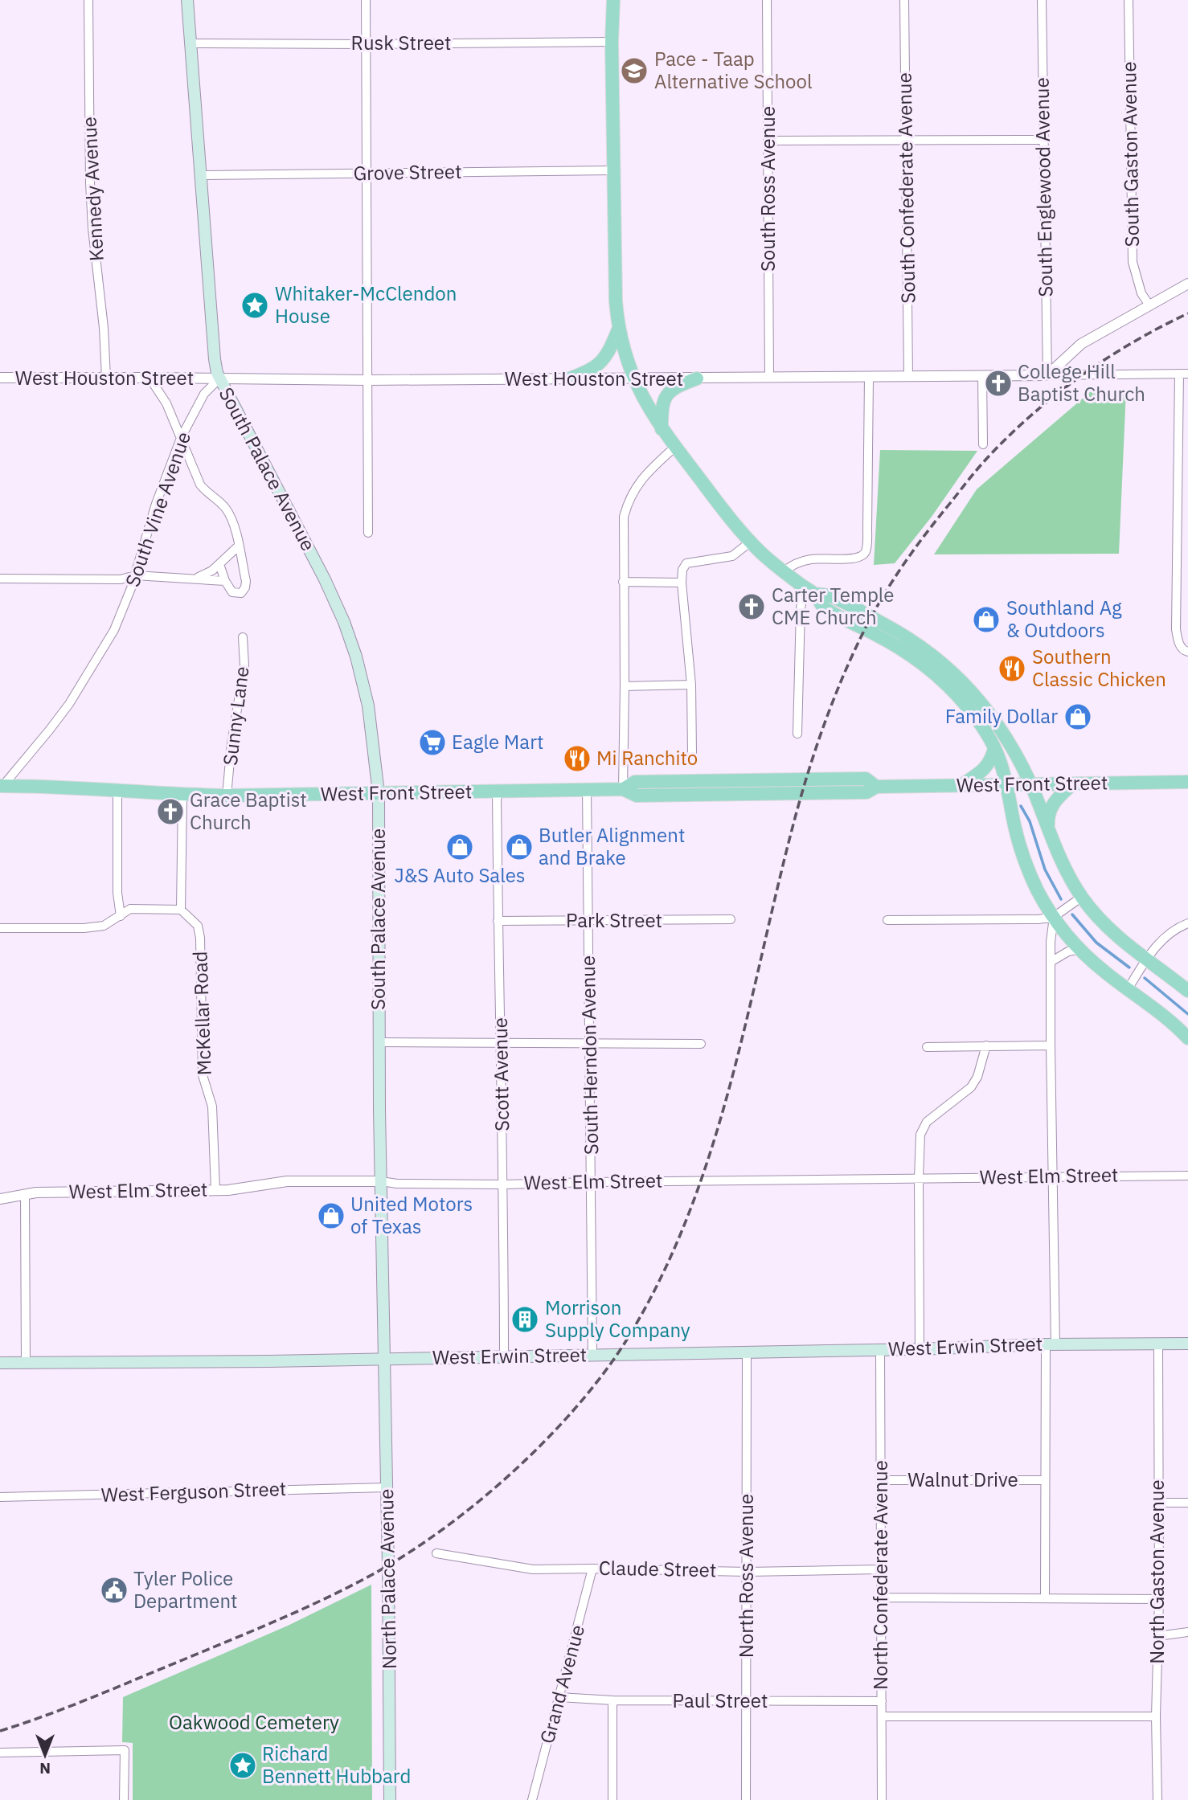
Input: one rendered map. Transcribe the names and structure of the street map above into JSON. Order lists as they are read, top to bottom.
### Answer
{
  "streets": {
    "main road": [
      "South Palace Avenue",
      "West Front Street",
      "West Erwin Street",
      "North Palace Avenue"
    ],
    "street": [
      "Rusk Street",
      "South Gaston Avenue",
      "Grove Street",
      "South Englewood Avenue",
      "South Confederate Avenue",
      "Kennedy Avenue",
      "South Ross Avenue",
      "West Houston Street",
      "South Vine Avenue",
      "Sunny Lane",
      "Park Street",
      "McKellar Road",
      "South Herndon Avenue",
      "Scott Avenue",
      "West Elm Street",
      "Walnut Drive",
      "West Ferguson Street",
      "Claude Street",
      "North Gaston Avenue",
      "North Confederate Avenue",
      "North Ross Avenue",
      "Grand Avenue",
      "Paul Street"
    ]
  },
  "crossings": [
    ["South Englewood Avenue", "West Houston Street"],
    ["South Confederate Avenue", "West Houston Street"],
    ["Kennedy Avenue", "West Houston Street"],
    ["South Ross Avenue", "West Houston Street"],
    ["West Houston Street", "South Palace Avenue"],
    ["West Houston Street", "South Vine Avenue"],
    ["South Palace Avenue", "South Vine Avenue"],
    ["South Palace Avenue", "West Front Street"],
    ["South Palace Avenue", "West Elm Street"],
    ["South Palace Avenue", "West Erwin Street"],
    ["South Palace Avenue", "North Palace Avenue"],
    ["South Vine Avenue", "West Front Street"],
    ["Sunny Lane", "West Front Street"],
    ["West Front Street", "South Herndon Avenue"],
    ["West Front Street", "Scott Avenue"],
    ["Park Street", "South Herndon Avenue"],
    ["Park Street", "Scott Avenue"],
    ["McKellar Road", "West Elm Street"],
    ["South Herndon Avenue", "West Elm Street"],
    ["South Herndon Avenue", "West Erwin Street"],
    ["Scott Avenue", "West Elm Street"],
    ["Scott Avenue", "West Erwin Street"],
    ["West Erwin Street", "North Gaston Avenue"],
    ["West Erwin Street", "North Confederate Avenue"],
    ["West Erwin Street", "North Ross Avenue"],
    ["West Erwin Street", "North Palace Avenue"],
    ["Walnut Drive", "North Confederate Avenue"],
    ["West Ferguson Street", "North Palace Avenue"],
    ["Claude Street", "North Confederate Avenue"],
    ["Claude Street", "North Ross Avenue"],
    ["Claude Street", "Grand Avenue"],
    ["North Confederate Avenue", "Paul Street"],
    ["North Ross Avenue", "Paul Street"],
    ["Grand Avenue", "Paul Street"]
  ],
  "parks": ["Oakwood Cemetery"],
  "places": {
    "school or university": ["Pace - Taap Alternative School"],
    "place": ["Whitaker-McClendon House", "Richard Bennett Hubbard"],
    "church": ["College Hill Baptist Church", "Carter Temple CME Church", "Grace Baptist Church"],
    "shop": [
      "Southland Ag & Outdoors",
      "Family Dollar",
      "J&S Auto Sales",
      "Butler Alignment and Brake",
      "United Motors of Texas"
    ],
    "restaurant": ["Southern Classic Chicken", "Mi Ranchito"],
    "supermarket": ["Eagle Mart"],
    "building": ["Morrison Supply Company"],
    "public building": ["Tyler Police Department"]
  },
  "north": "bottom"
}
